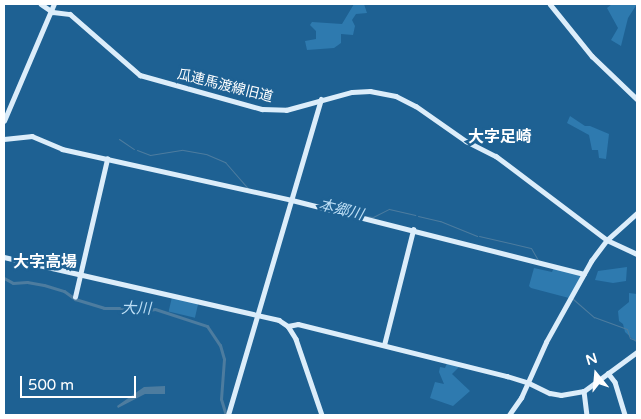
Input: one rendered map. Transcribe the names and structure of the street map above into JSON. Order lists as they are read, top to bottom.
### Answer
{
  "streets": {
    "street": ["瓜連馬渡線旧道"]
  },
  "districts": ["大字足崎", "大字高場"],
  "water": ["本郷川", "大川"],
  "scale_bar": "500 m",
  "north": "top"
}
